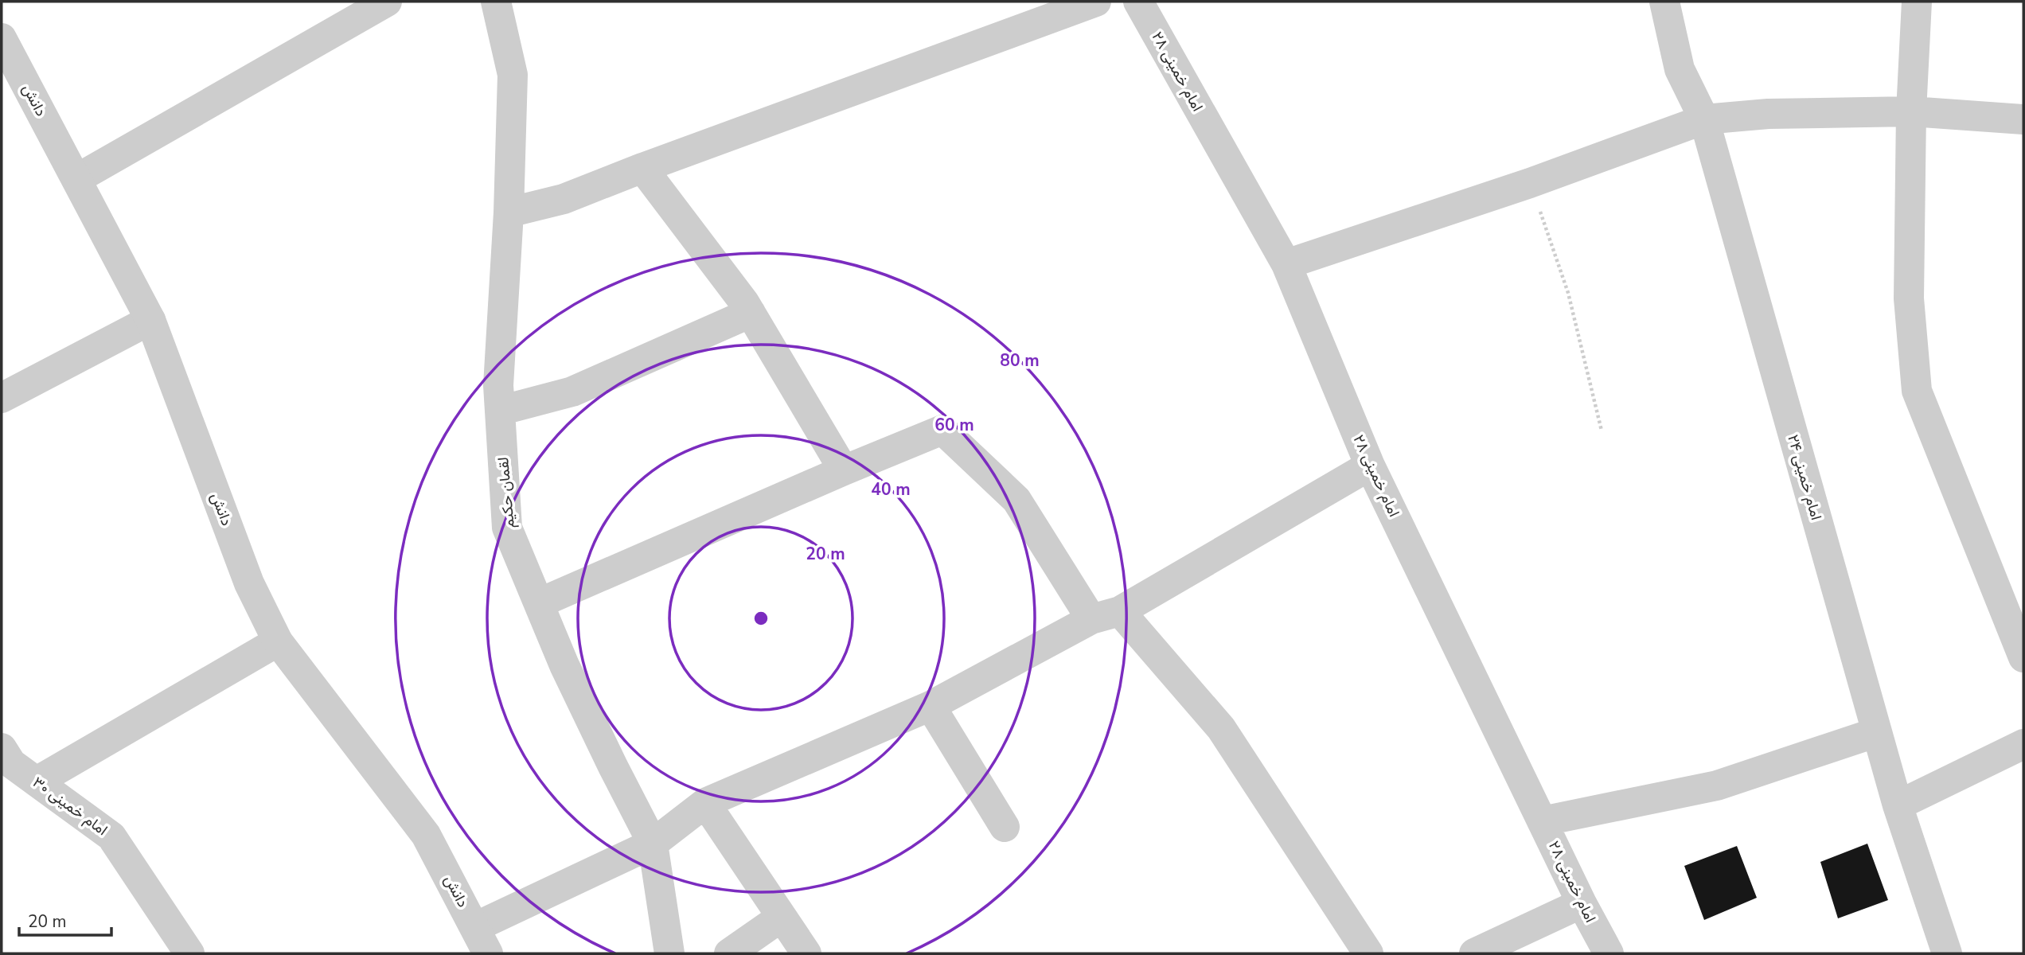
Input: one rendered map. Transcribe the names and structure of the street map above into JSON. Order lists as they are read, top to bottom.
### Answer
{
  "streets": {
    "street": [
      "امام خمینی ۲۸",
      "دانش",
      "امام خمینی ۲۴",
      "لقمان حکیم",
      "امام خمینی ۳۰"
    ]
  },
  "scale_bar": "20 m",
  "rings": [
    "80 m",
    "60 m",
    "40 m",
    "20 m"
  ]
}
